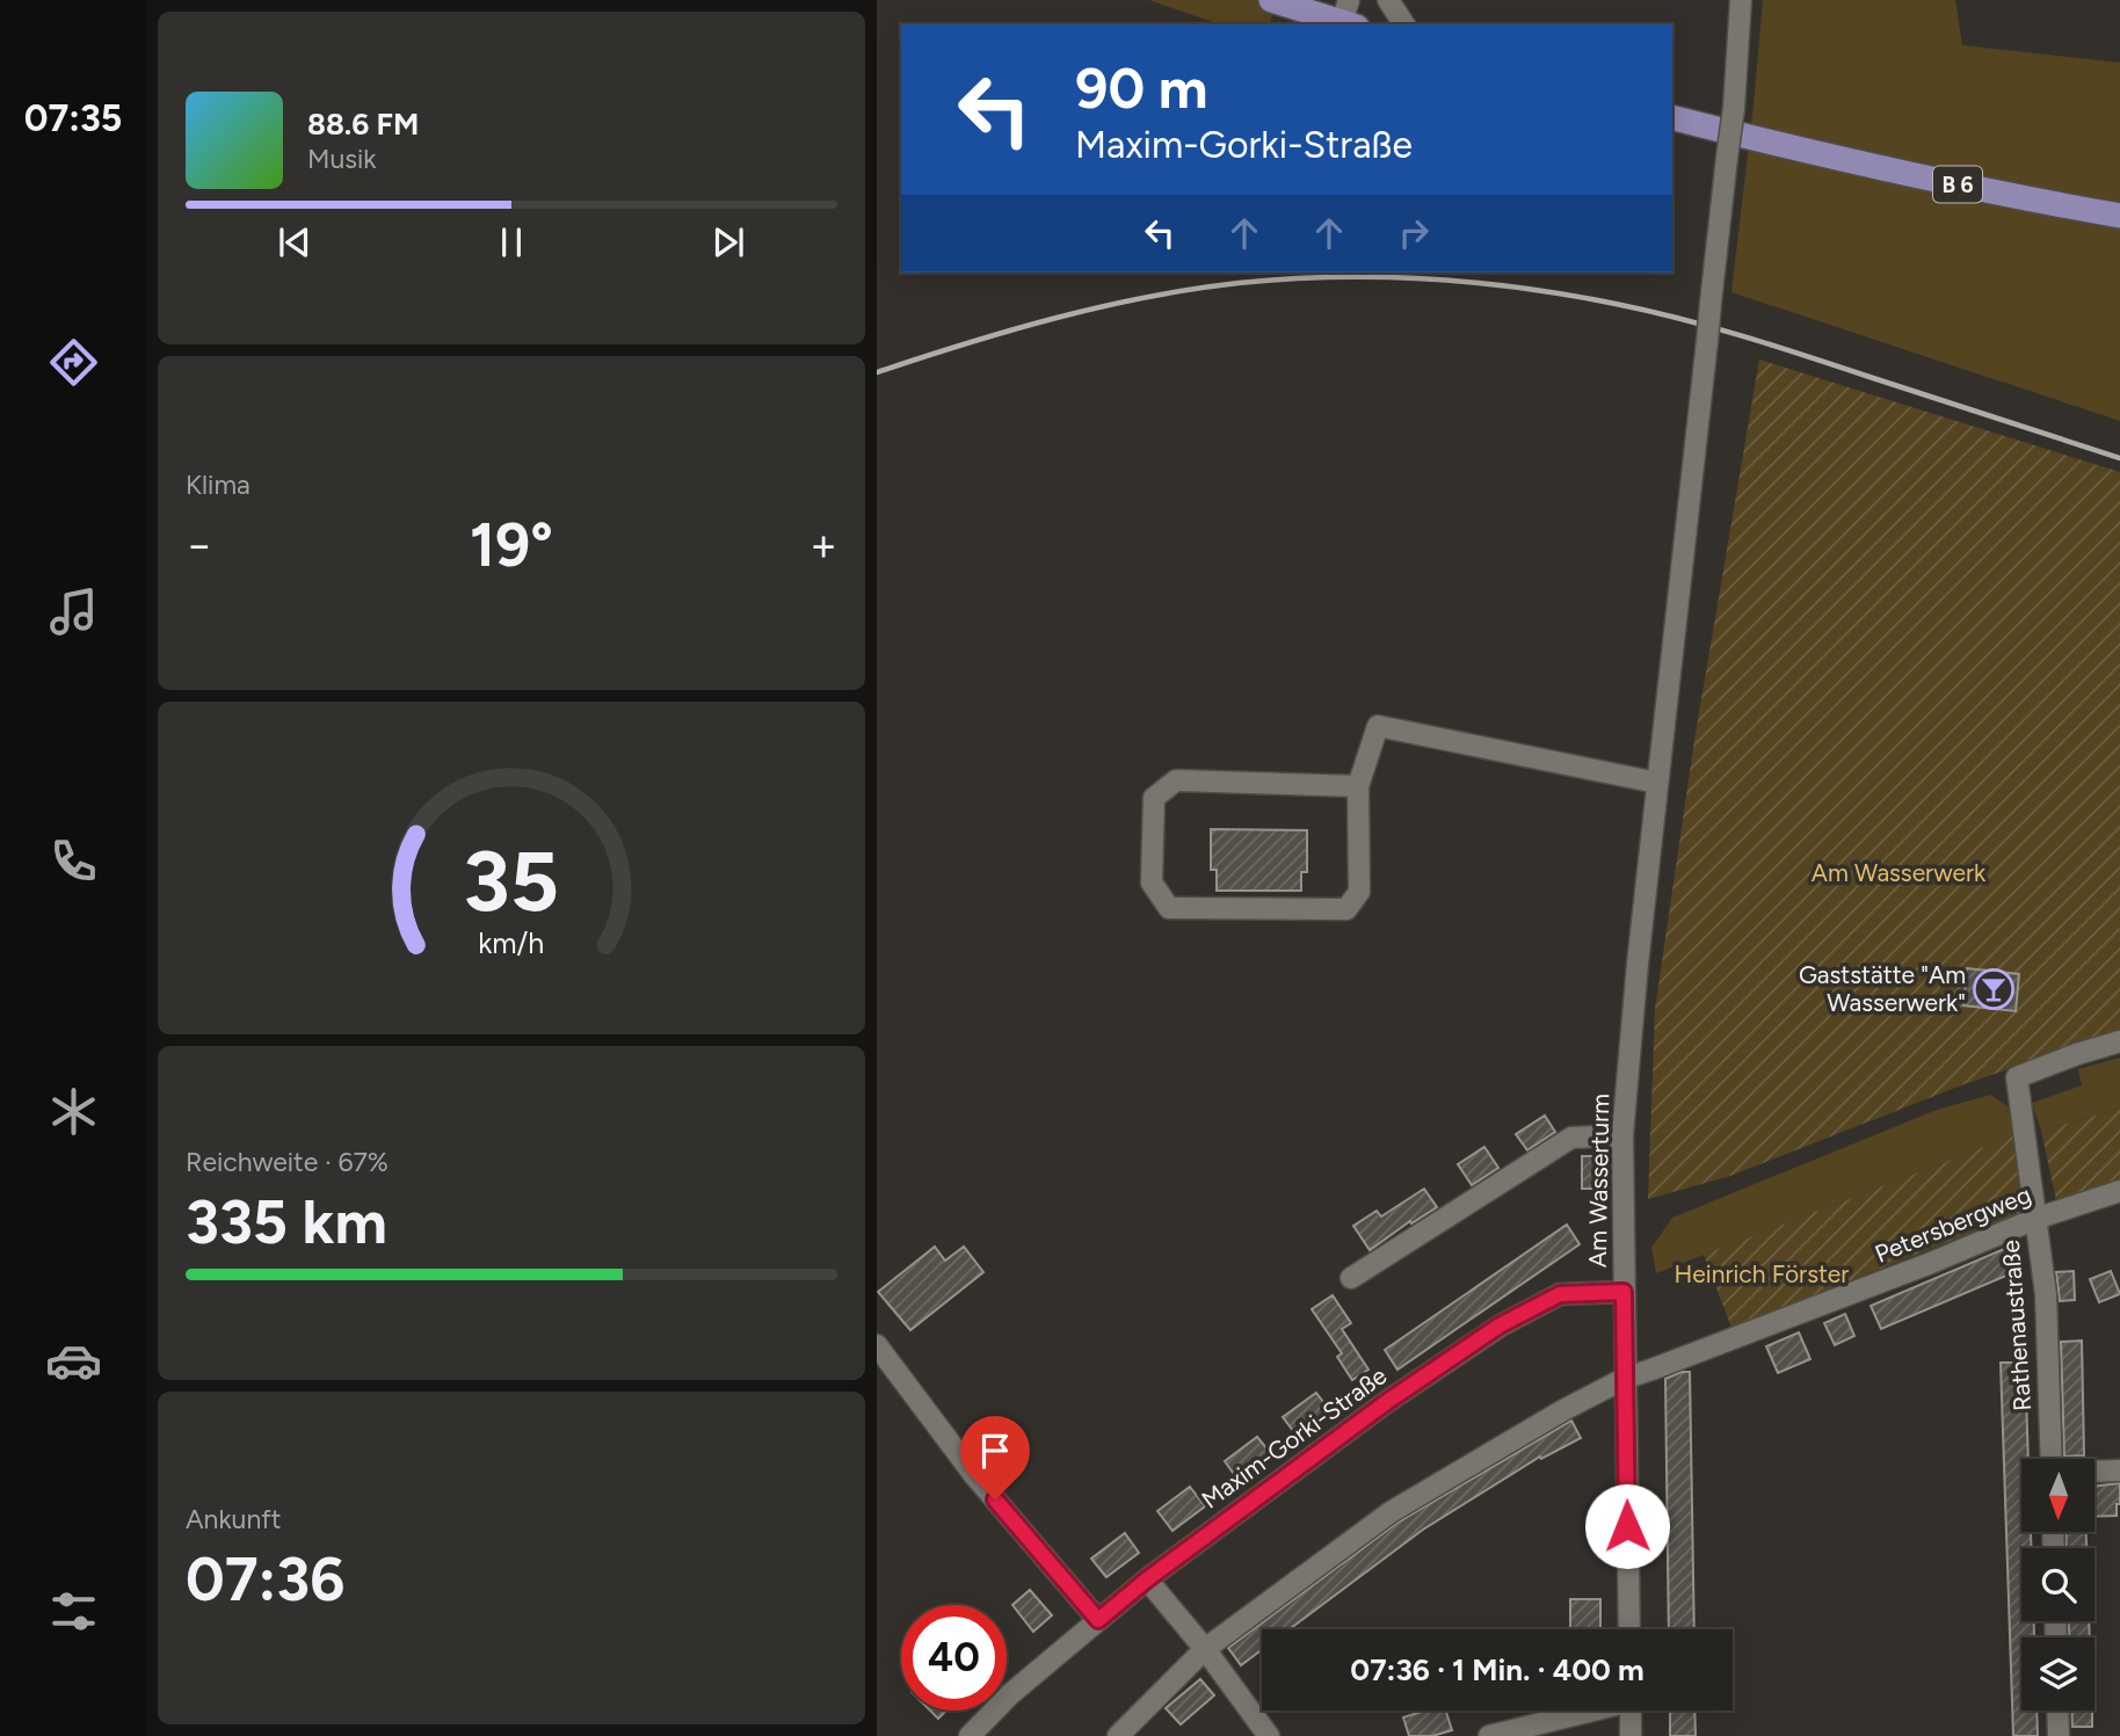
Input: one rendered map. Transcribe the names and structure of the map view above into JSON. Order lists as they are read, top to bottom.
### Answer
{
  "streets": {
    "main road": ["B 6"],
    "street": [
      "Am Wasserturm",
      "Petersbergweg",
      "Rathenaustraße",
      "Maxim-Gorki-Straße"
    ]
  },
  "crossings": [
    ["Am Wasserturm", "Petersbergweg"],
    ["Am Wasserturm", "Maxim-Gorki-Straße"],
    ["Petersbergweg", "Rathenaustraße"]
  ],
  "parks": ["Am Wasserwerk", "Heinrich Förster"],
  "places": {
    "bar": ["Gaststätte \"Am Wasserwerk\""]
  },
  "north": "bottom",
  "page": {
    "tabs": "07:35",
    "turn": ["90 m", "Maxim-Gorki-Straße"],
    "song": ["88.6 FM", "Musik"],
    "tile": [
      "Klima",
      ["Reichweite · 67%", "335 km"],
      ["Ankunft", "07:36"]
    ],
    "heat": ["−", "19°", "+"],
    "limit": "40",
    "trip": "07:36 · 1 Min. · 400 m",
    "gauge": ["35", "km/h"]
  }
}
